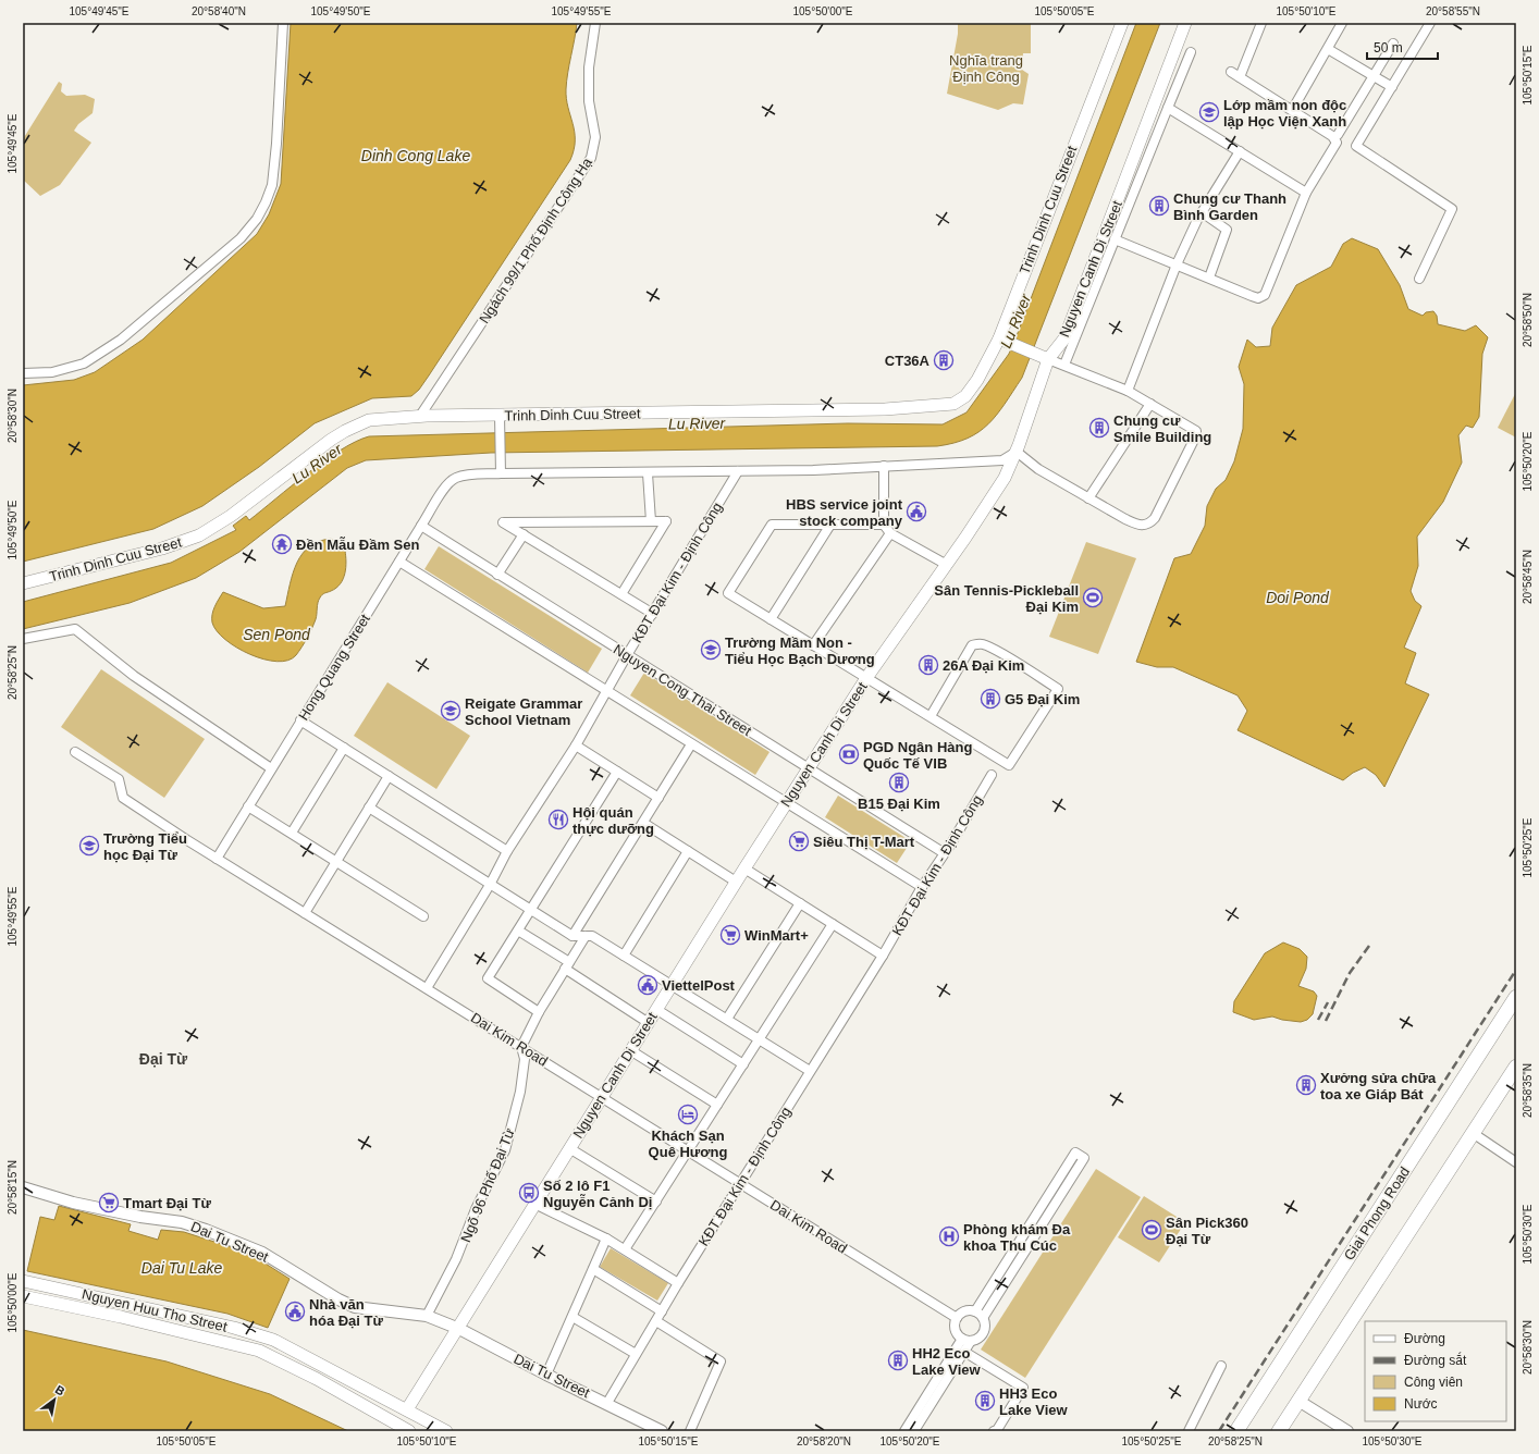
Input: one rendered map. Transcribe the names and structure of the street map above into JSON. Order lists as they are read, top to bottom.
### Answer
{
  "streets": {
    "main road": [
      "Trinh Dinh Cuu Street",
      "Nguyen Canh Di Street",
      "Giai Phong Road",
      "Nguyen Huu Tho Street"
    ],
    "street": [
      "Ngách 99/1 Phố Định Công Hạ",
      "KĐT Đại Kim - Định Công",
      "Hong Quang Street",
      "Nguyen Cong Thai Street",
      "Dai Kim Road",
      "Ngõ 96 Phố Đại Từ",
      "Dai Tu Street"
    ]
  },
  "crossings": [
    ["Trinh Dinh Cuu Street", "Ngách 99/1 Phố Định Công Hạ"],
    ["Nguyen Canh Di Street", "Nguyen Cong Thai Street"],
    ["Nguyen Canh Di Street", "Dai Kim Road"],
    ["Nguyen Canh Di Street", "Dai Tu Street"],
    ["Nguyen Canh Di Street", "Nguyen Huu Tho Street"],
    ["KĐT Đại Kim - Định Công", "Nguyen Cong Thai Street"],
    ["KĐT Đại Kim - Định Công", "Dai Kim Road"],
    ["KĐT Đại Kim - Định Công", "Dai Tu Street"],
    ["Hong Quang Street", "Nguyen Cong Thai Street"],
    ["Hong Quang Street", "Dai Kim Road"],
    ["Dai Kim Road", "Ngõ 96 Phố Đại Từ"],
    ["Ngõ 96 Phố Đại Từ", "Dai Tu Street"]
  ],
  "districts": ["Đại Từ"],
  "water": [
    "Dinh Cong Lake",
    "Lu River",
    "Doi Pond",
    "Sen Pond",
    "Dai Tu Lake"
  ],
  "parks": ["Nghĩa trang Định Công"],
  "places": {
    "school or university": [
      "Lớp mầm non độc lập Học Viện Xanh",
      "Trường Mầm Non - Tiểu Học Bạch Dương",
      "Reigate Grammar School Vietnam",
      "Trường Tiểu học Đại Từ"
    ],
    "building": [
      "Chung cư Thanh Bình Garden",
      "CT36A",
      "Chung cư Smile Building",
      "26A Đại Kim",
      "G5 Đại Kim",
      "B15 Đại Kim",
      "Xưởng sửa chữa toa xe Giáp Bát",
      "HH2 Eco Lake View",
      "HH3 Eco Lake View"
    ],
    "public building": ["HBS service joint stock company", "ViettelPost", "Nhà văn hóa Đại Từ"],
    "temple": ["Đền Mẫu Đầm Sen"],
    "sports": ["Sân Tennis-Pickleball Đại Kim", "Sân Pick360 Đại Từ"],
    "bank": ["PGD Ngân Hàng Quốc Tế VIB"],
    "restaurant": ["Hội quán thực dưỡng"],
    "supermarket": ["Siêu Thị T-Mart", "WinMart+", "Tmart Đại Từ"],
    "hotel": ["Khách Sạn Quê Hương"],
    "bus stop": ["Số 2 lô F1 Nguyễn Cảnh Dị"],
    "hospital": ["Phòng khám Đa khoa Thu Cúc"]
  },
  "legend": [
    "Đường",
    "Đường sắt",
    "Công viên",
    "Nước"
  ],
  "scale_bar": "50 m",
  "north": "top right",
  "coordinates": [
    "105°49'45\"E",
    "20°58'40\"N",
    "105°49'50\"E",
    "105°49'55\"E",
    "105°50'00\"E",
    "105°50'05\"E",
    "105°50'10\"E",
    "20°58'55\"N",
    "105°50'15\"E",
    "20°58'50\"N",
    "20°58'30\"N",
    "105°50'20\"E",
    "20°58'45\"N",
    "20°58'25\"N",
    "105°50'25\"E",
    "20°58'35\"N",
    "20°58'15\"N",
    "105°50'30\"E",
    "20°58'20\"N"
  ]
}
